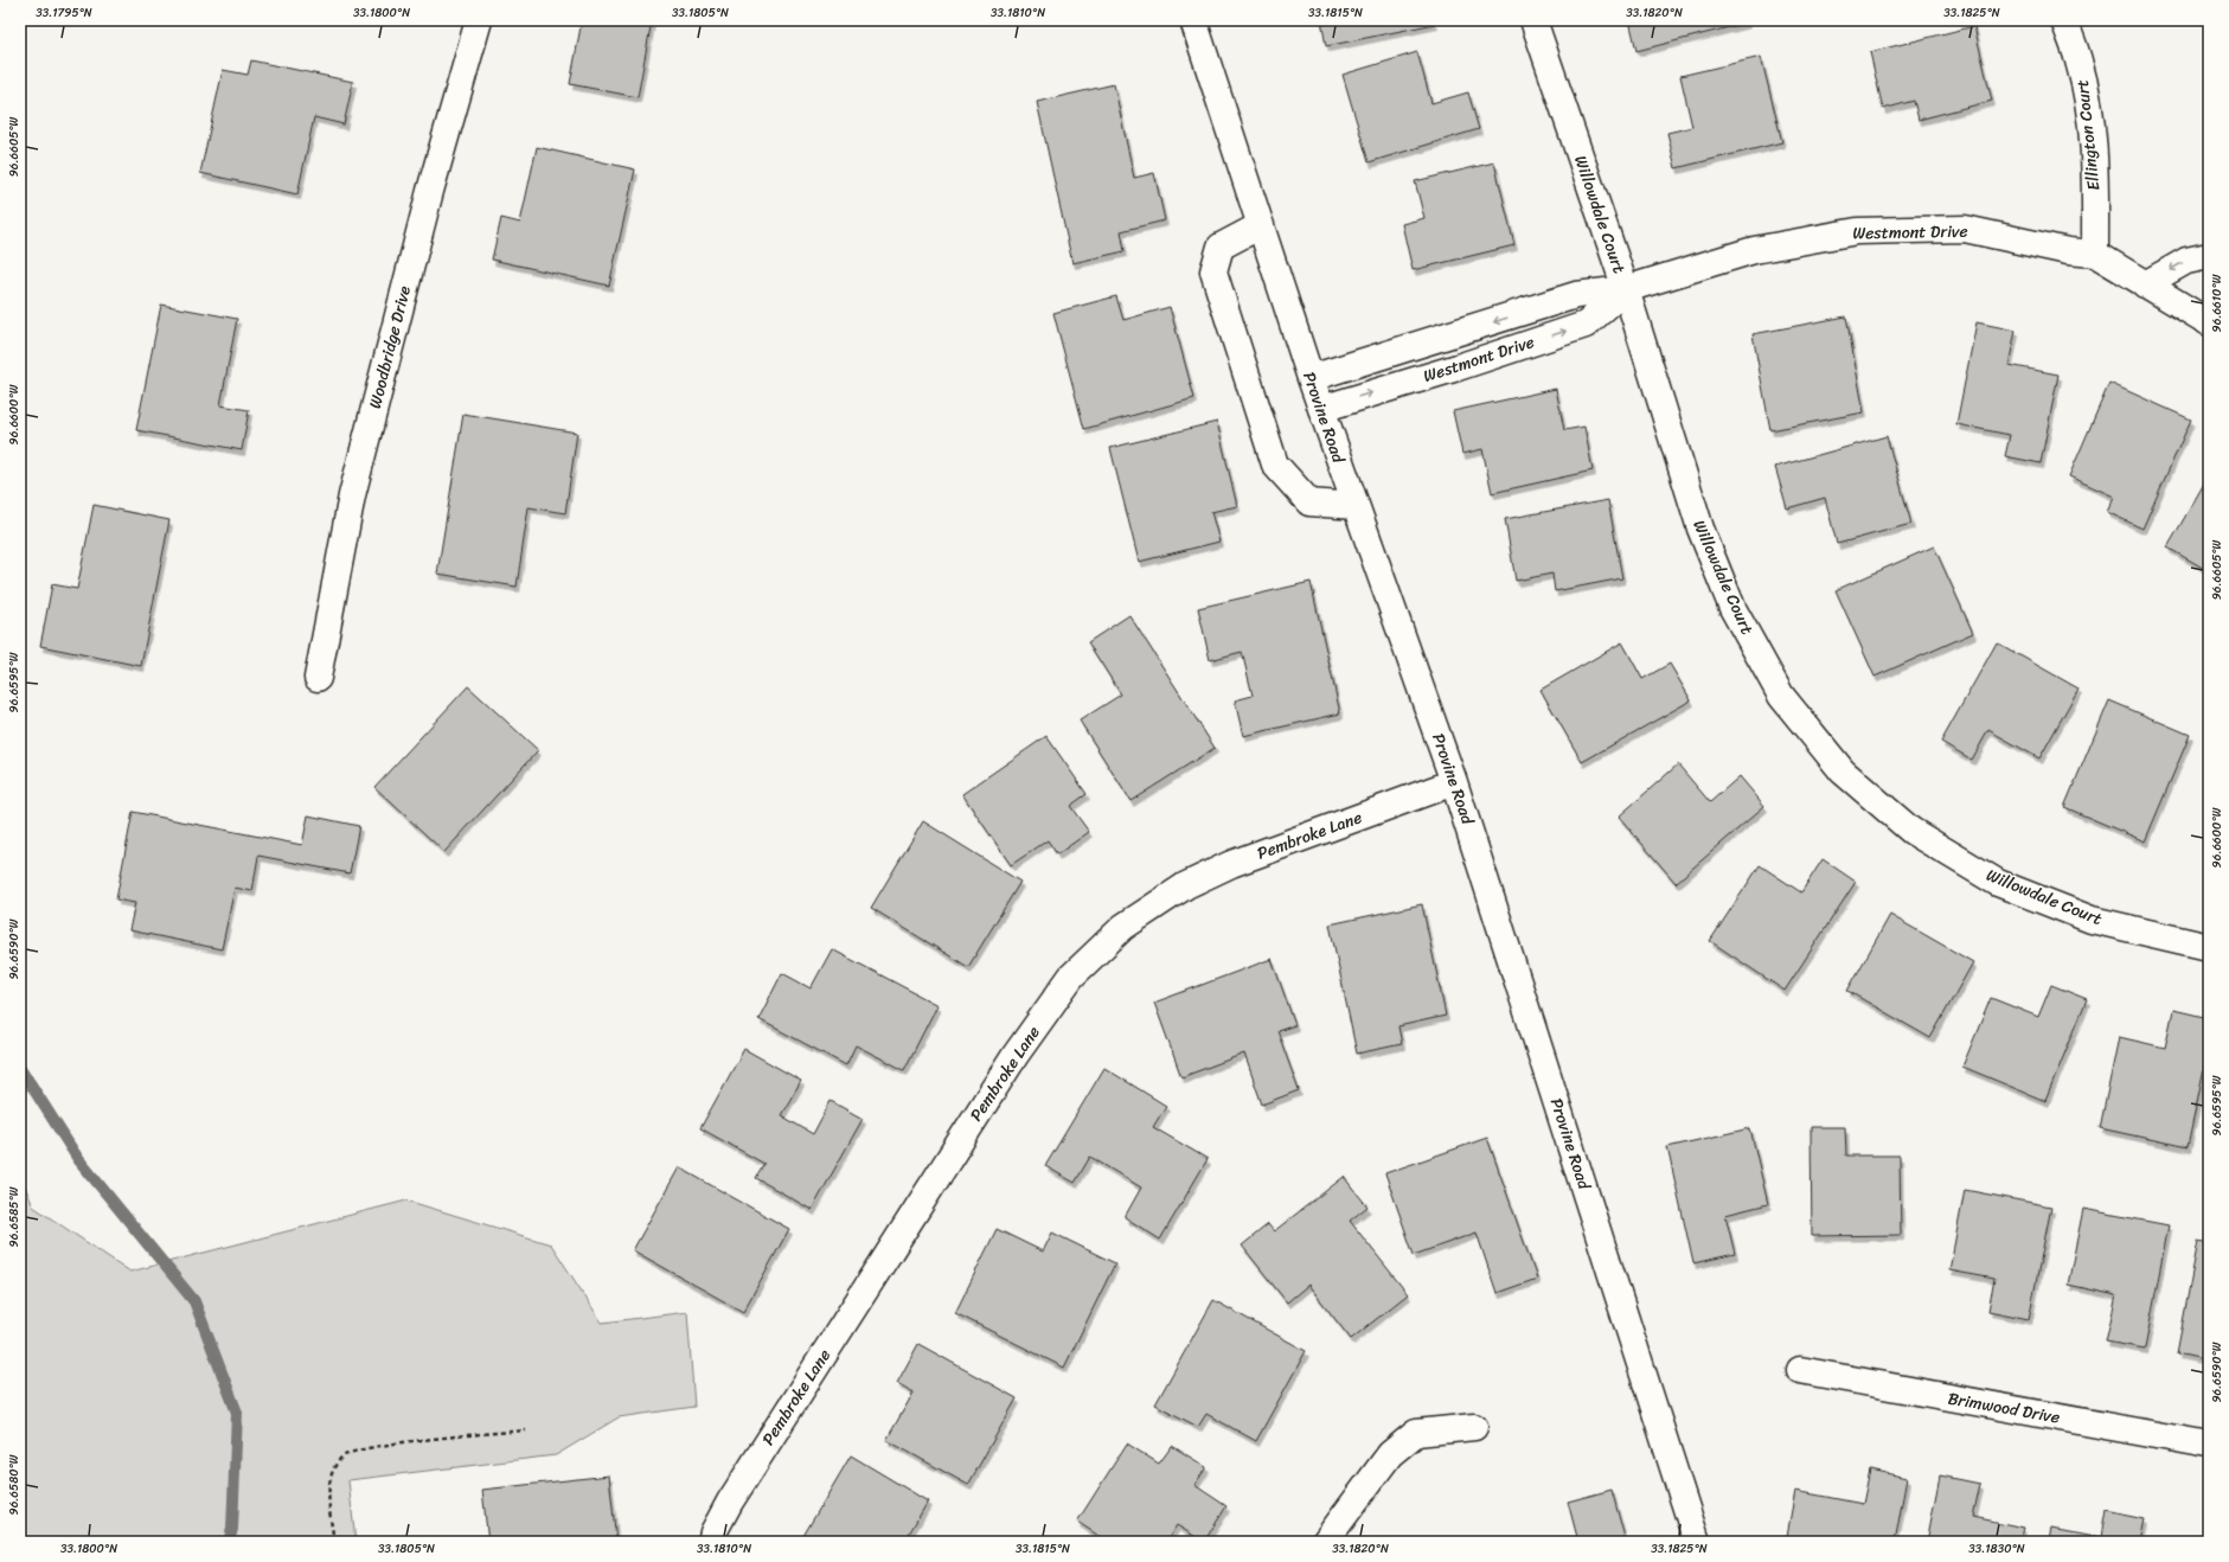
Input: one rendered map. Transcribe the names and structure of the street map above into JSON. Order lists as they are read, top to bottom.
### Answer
{
  "streets": {
    "street": [
      "Ellington Court",
      "Willowdale Court",
      "Westmont Drive",
      "Woodbridge Drive",
      "Provine Road",
      "Pembroke Lane",
      "Brimwood Drive"
    ]
  },
  "crossings": [
    ["Ellington Court", "Westmont Drive"],
    ["Willowdale Court", "Westmont Drive"],
    ["Westmont Drive", "Provine Road"],
    ["Provine Road", "Pembroke Lane"]
  ],
  "coordinates": [
    "33.1795°N",
    "33.1800°N",
    "33.1805°N",
    "33.1810°N",
    "33.1815°N",
    "33.1820°N",
    "33.1825°N",
    "96.6605°W",
    "96.6610°W",
    "96.6600°W",
    "96.6595°W",
    "96.6590°W",
    "96.6585°W",
    "96.6580°W",
    "33.1830°N"
  ]
}
